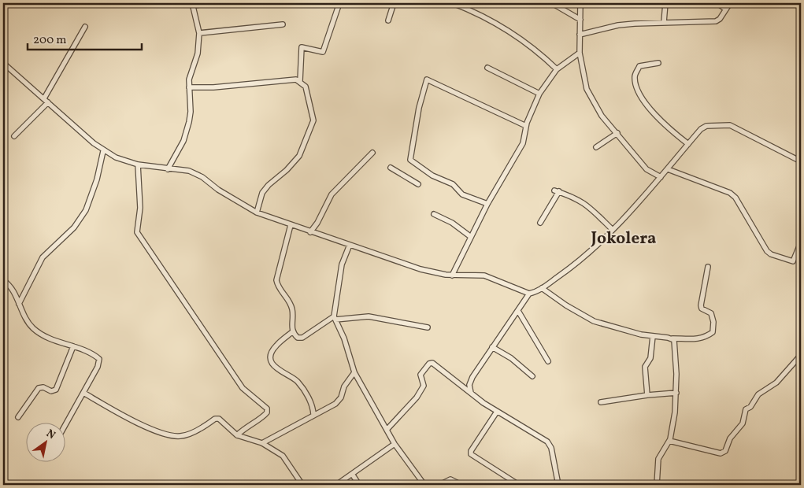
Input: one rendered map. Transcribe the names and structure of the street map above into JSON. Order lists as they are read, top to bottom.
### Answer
{
  "districts": ["Jokolera"],
  "scale_bar": "200 m",
  "north": "top right"
}
